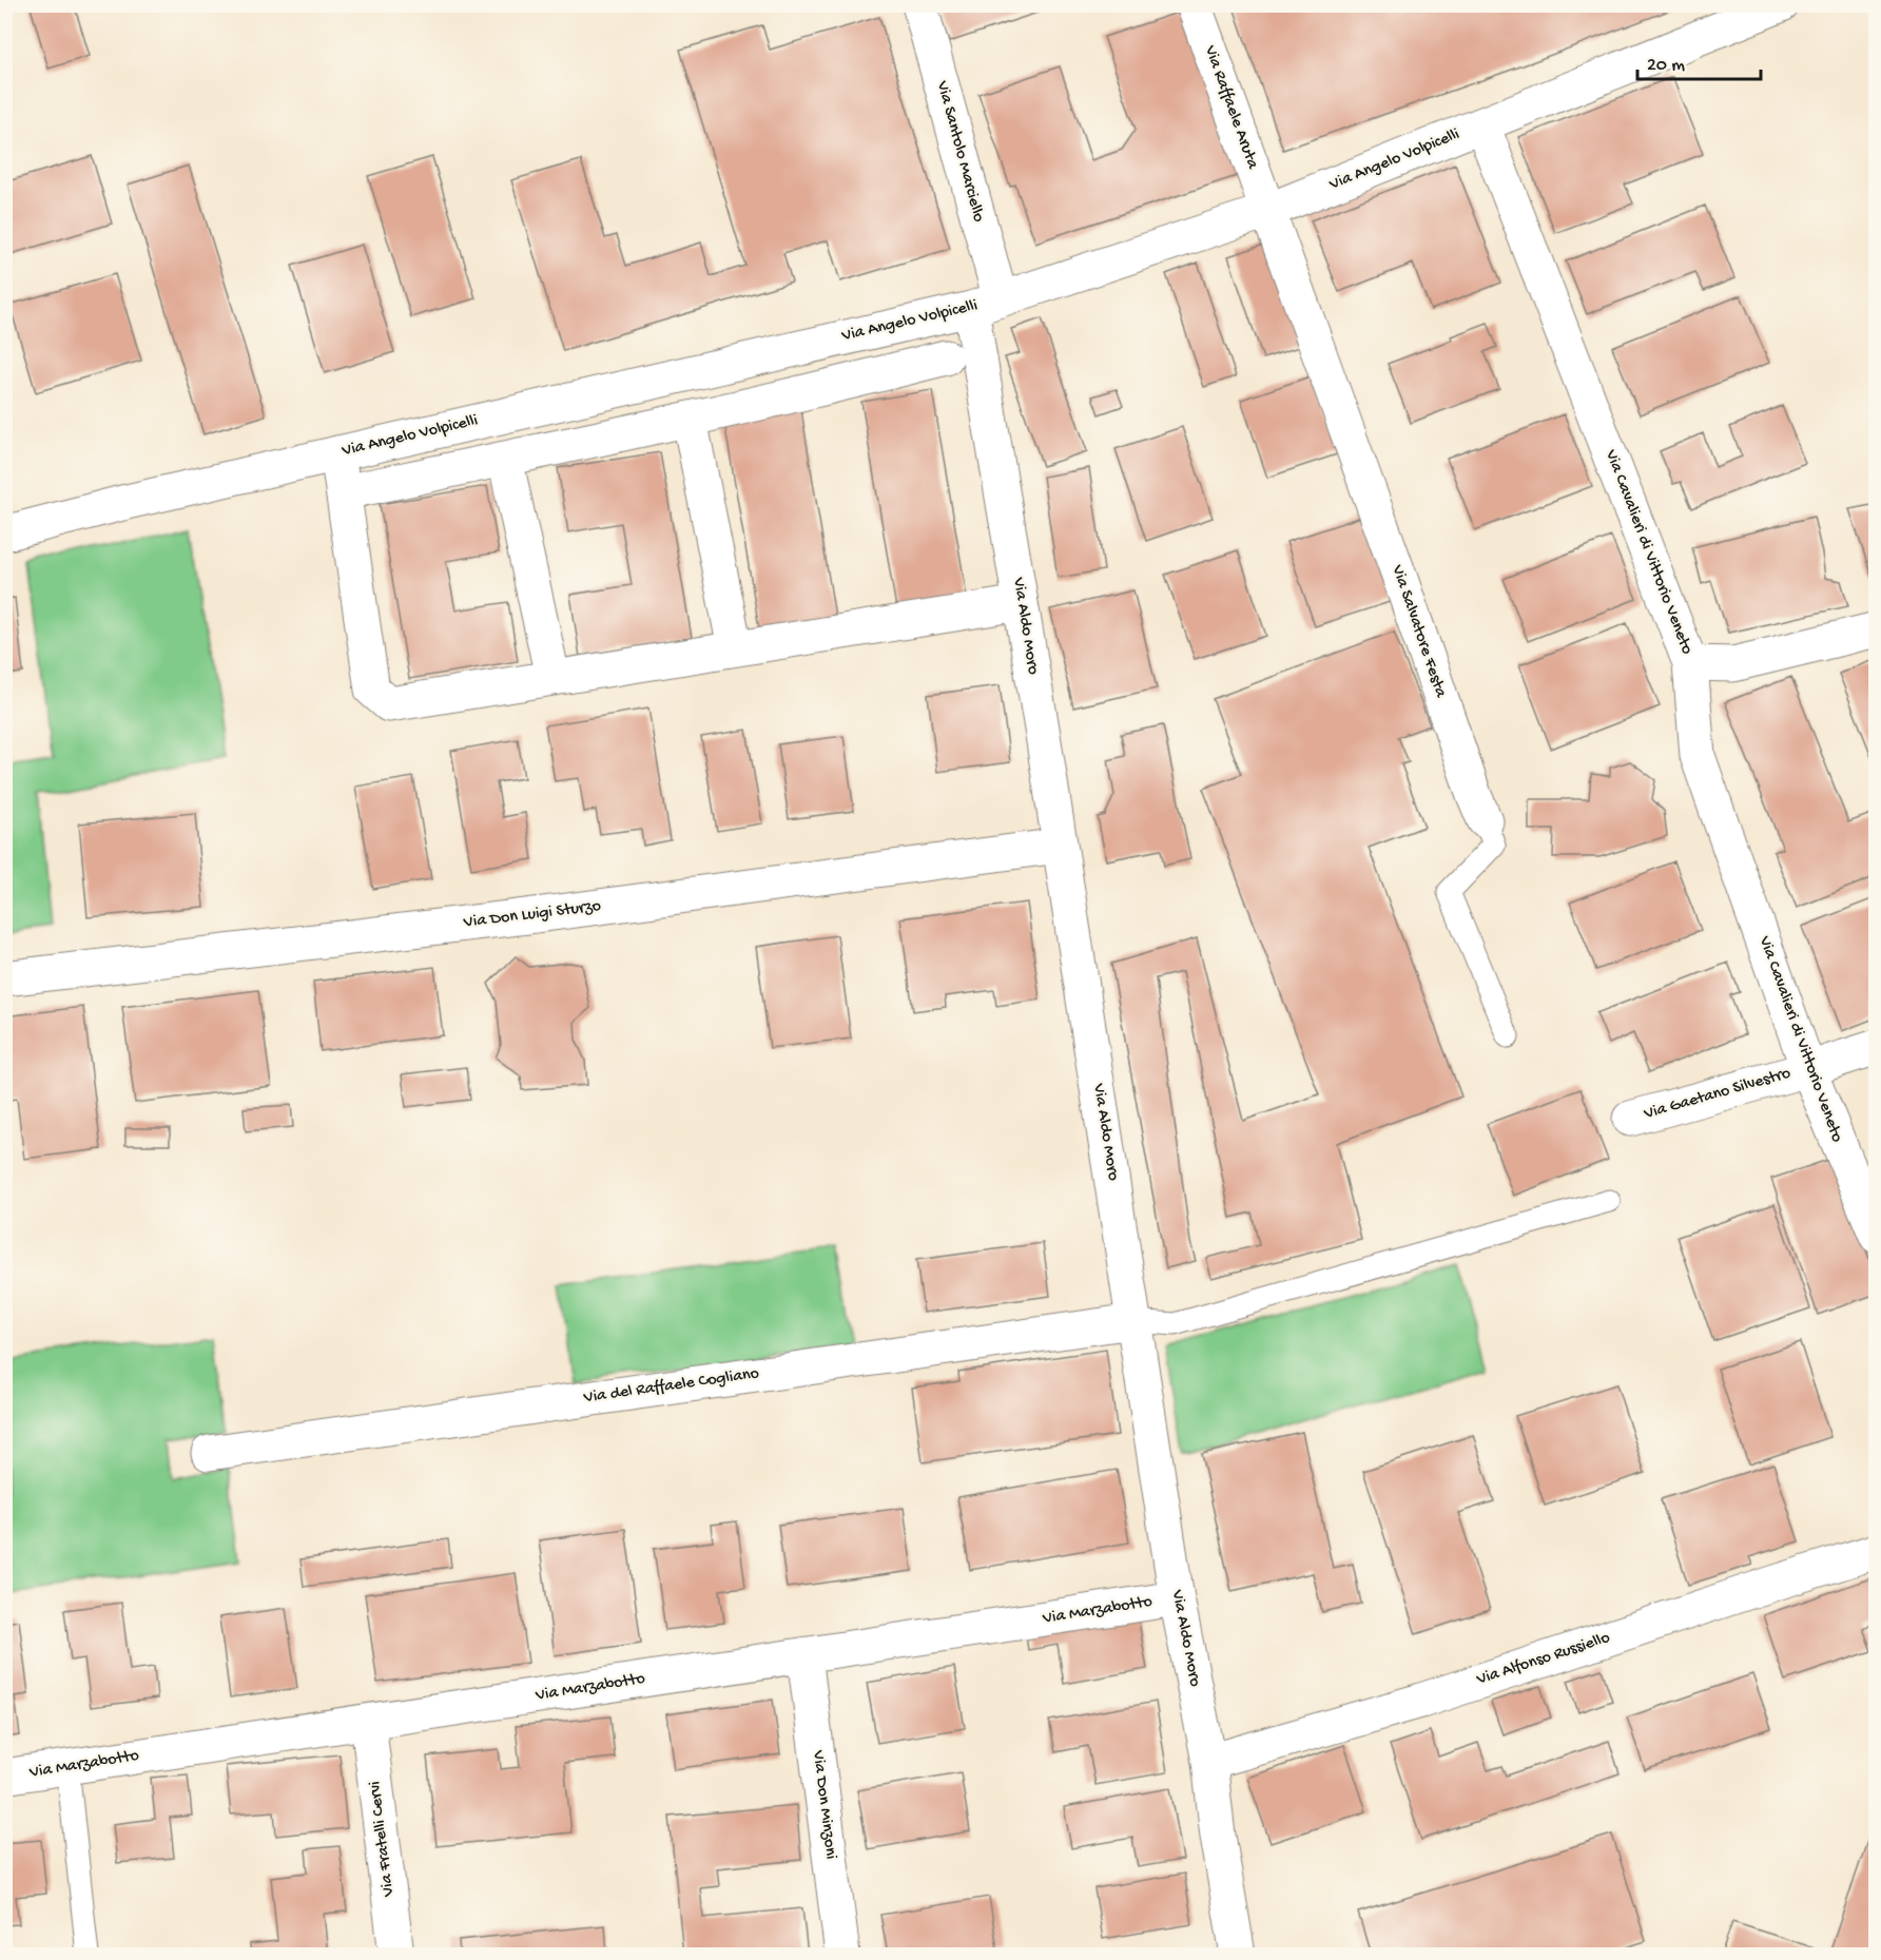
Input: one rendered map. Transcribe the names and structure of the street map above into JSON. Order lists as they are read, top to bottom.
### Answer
{
  "streets": {
    "street": [
      "Via Raffaele Aruta",
      "Via Santolo Marciello",
      "Via Angelo Volpicelli",
      "Via Cavalieri di Vittorio Veneto",
      "Via Aldo Moro",
      "Via Salvatore Festa",
      "Via Don Luigi Sturzo",
      "Via Gaetano Silvestro",
      "Via del Raffaele Cogliano",
      "Via Marzabotto",
      "Via Alfonso Russiello",
      "Via Don Minzoni",
      "Via Fratelli Cervi"
    ]
  },
  "crossings": [
    ["Via Raffaele Aruta", "Via Angelo Volpicelli"],
    ["Via Raffaele Aruta", "Via Salvatore Festa"],
    ["Via Santolo Marciello", "Via Angelo Volpicelli"],
    ["Via Santolo Marciello", "Via Aldo Moro"],
    ["Via Angelo Volpicelli", "Via Cavalieri di Vittorio Veneto"],
    ["Via Angelo Volpicelli", "Via Aldo Moro"],
    ["Via Angelo Volpicelli", "Via Salvatore Festa"],
    ["Via Cavalieri di Vittorio Veneto", "Via Gaetano Silvestro"],
    ["Via Aldo Moro", "Via Don Luigi Sturzo"],
    ["Via Aldo Moro", "Via del Raffaele Cogliano"],
    ["Via Aldo Moro", "Via Marzabotto"],
    ["Via Aldo Moro", "Via Alfonso Russiello"],
    ["Via Marzabotto", "Via Don Minzoni"],
    ["Via Marzabotto", "Via Fratelli Cervi"]
  ],
  "scale_bar": "20 m"
}
